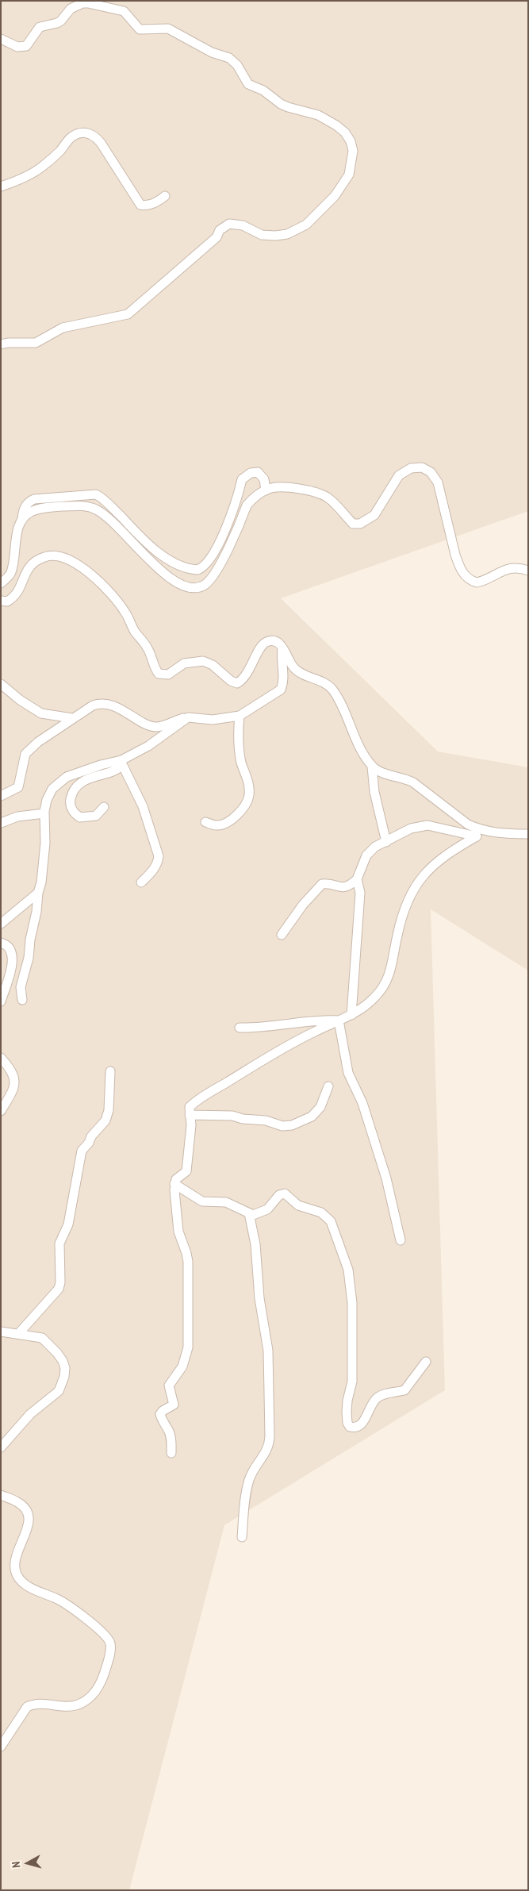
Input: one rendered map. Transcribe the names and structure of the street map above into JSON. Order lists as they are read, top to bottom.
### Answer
{
  "north": "left"
}
